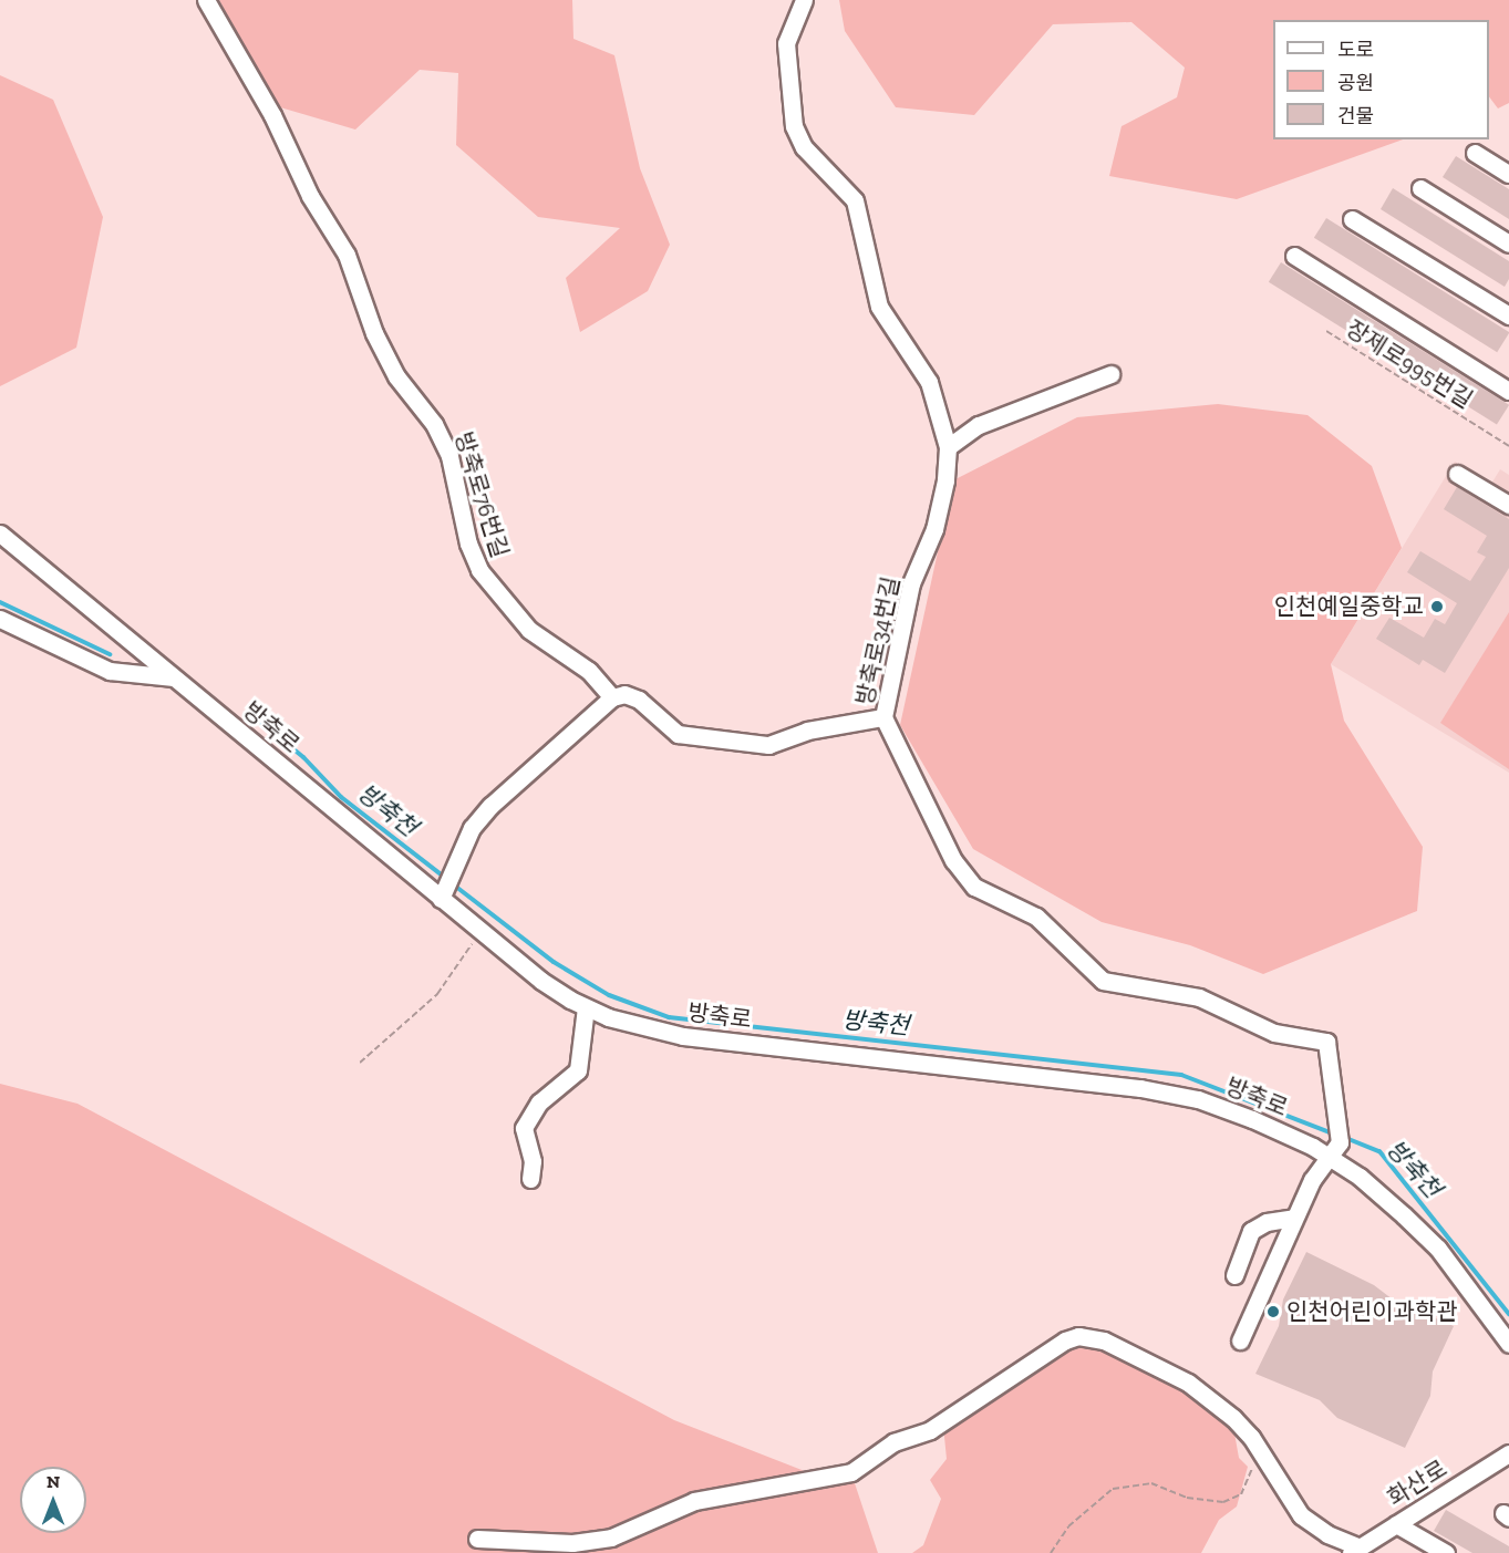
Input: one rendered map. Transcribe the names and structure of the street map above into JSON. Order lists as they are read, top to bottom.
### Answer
{
  "streets": {
    "street": [
      "방축로76번길",
      "방축로34번길",
      "방축로",
      "화산로"
    ],
    "path": ["장제로995번길"]
  },
  "crossings": [
    ["방축로34번길", "방축로"]
  ],
  "water": ["방축천"],
  "places": ["인천예일중학교", "인천어린이과학관"],
  "legend": ["도로", "공원", "건물"],
  "north": "top"
}
